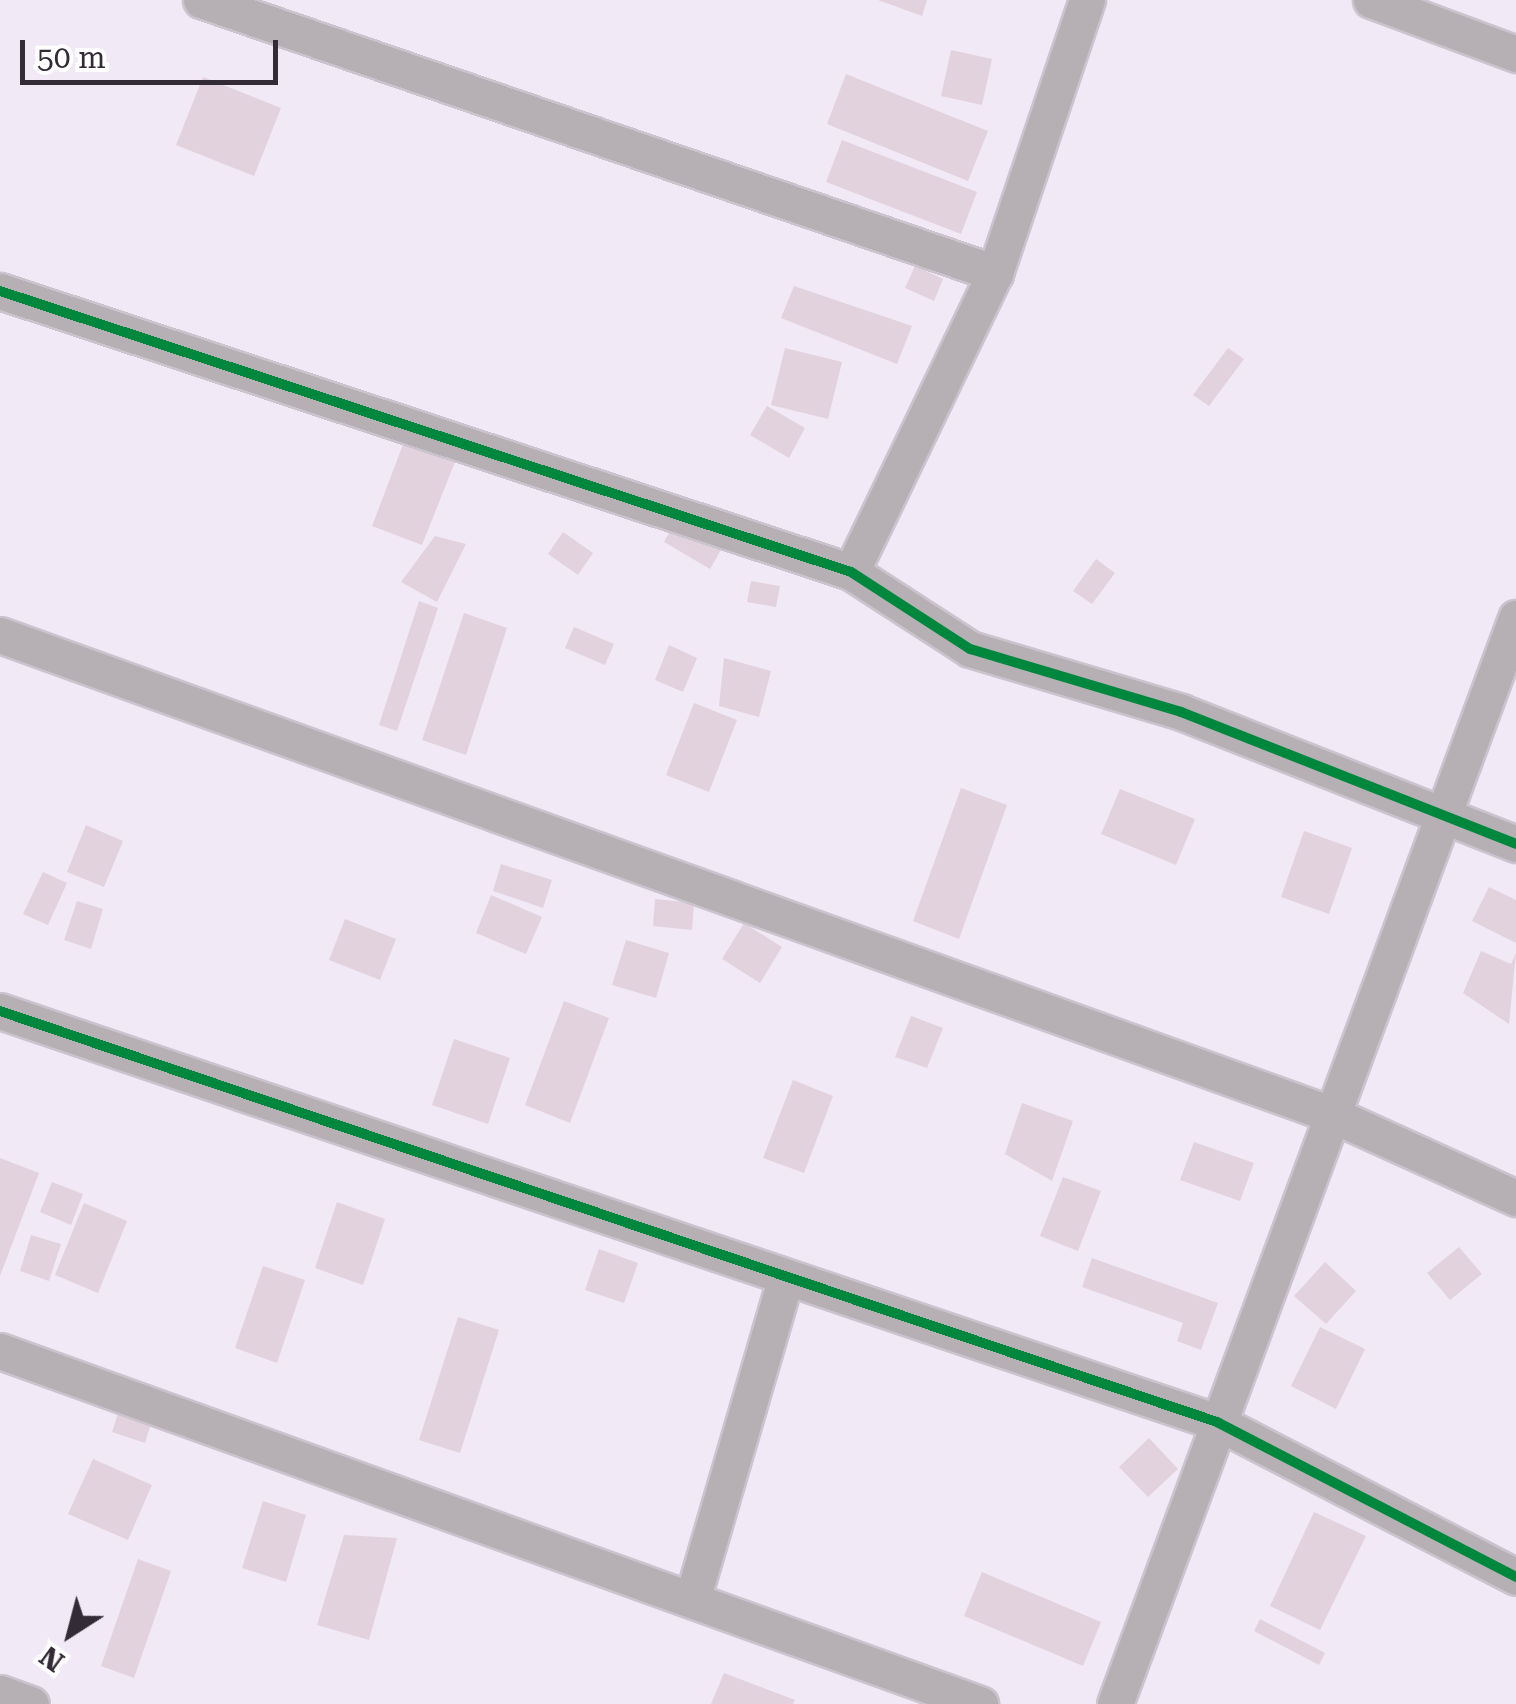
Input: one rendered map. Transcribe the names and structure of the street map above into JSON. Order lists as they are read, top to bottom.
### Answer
{
  "scale_bar": "50 m",
  "north": "bottom left"
}
